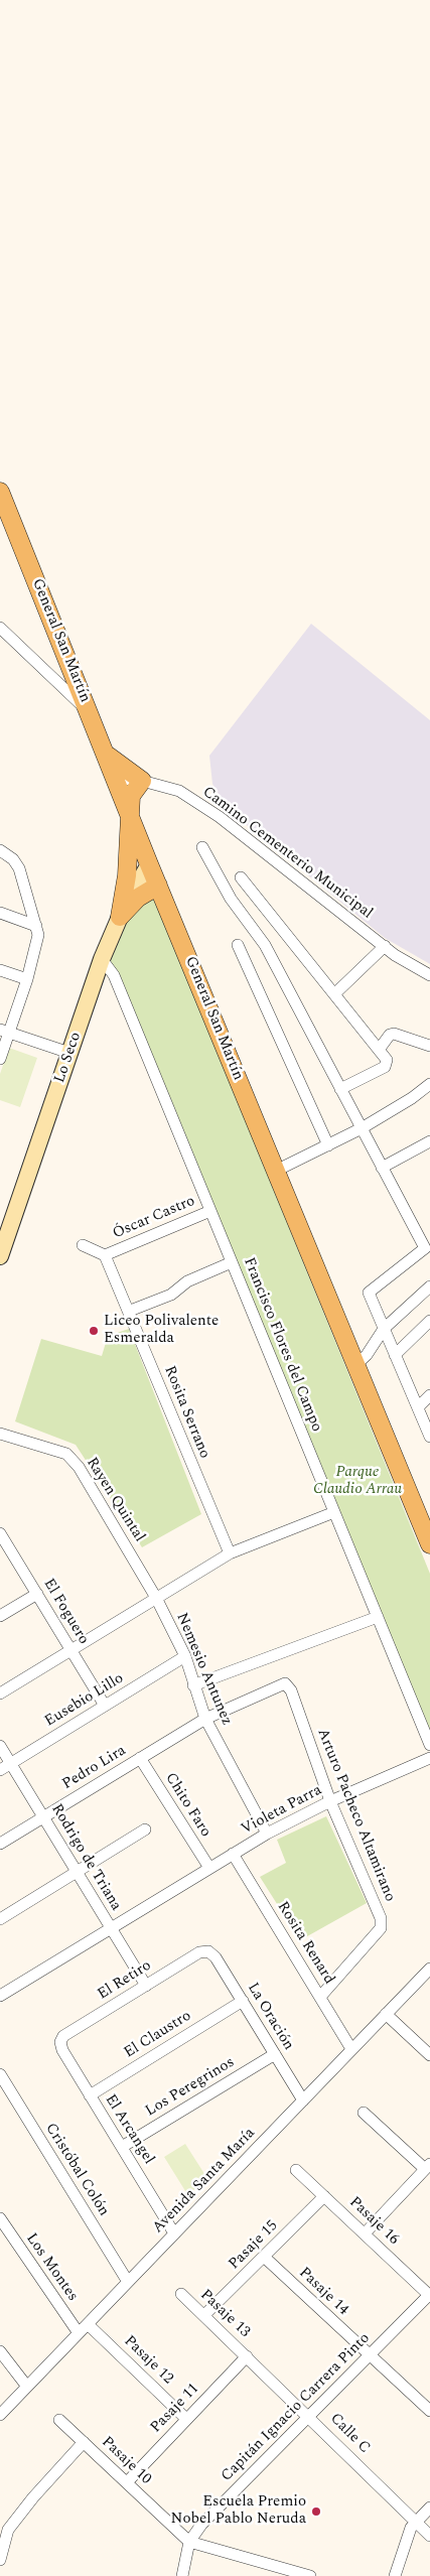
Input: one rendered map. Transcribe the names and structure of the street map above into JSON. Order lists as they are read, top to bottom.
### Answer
{
  "streets": {
    "main road": ["General San Martín", "Lo Seco"],
    "street": [
      "Camino Cementerio Municipal",
      "Óscar Castro",
      "Francisco Flores del Campo",
      "Rosita Serrano",
      "Rayen Quintal",
      "El Foguero",
      "Nemesio Antunez",
      "Eusebio Lillo",
      "Pedro Lira",
      "Chito Faro",
      "Violeta Parra",
      "Arturo Pacheco Altamirano",
      "Rodrigo de Triana",
      "Rosita Renard",
      "El Retiro",
      "La Oración",
      "El Claustro",
      "Los Peregrinos",
      "El Arcangel",
      "Cristóbal Colón",
      "Avenida Santa María",
      "Pasaje 16",
      "Pasaje 15",
      "Los Montes",
      "Pasaje 14",
      "Pasaje 13",
      "Pasaje 12",
      "Capitán Ignacio Carrera Pinto",
      "Pasaje 11",
      "Calle C",
      "Pasaje 10"
    ]
  },
  "crossings": [
    ["General San Martín", "Camino Cementerio Municipal"],
    ["General San Martín", "Lo Seco"],
    ["Lo Seco", "Francisco Flores del Campo"],
    ["Óscar Castro", "Francisco Flores del Campo"],
    ["Óscar Castro", "Rosita Serrano"],
    ["Rayen Quintal", "Nemesio Antunez"],
    ["El Foguero", "Eusebio Lillo"],
    ["Nemesio Antunez", "Eusebio Lillo"],
    ["Nemesio Antunez", "Pedro Lira"],
    ["Nemesio Antunez", "Violeta Parra"],
    ["Nemesio Antunez", "Arturo Pacheco Altamirano"],
    ["Eusebio Lillo", "Rodrigo de Triana"],
    ["Pedro Lira", "Chito Faro"],
    ["Pedro Lira", "Arturo Pacheco Altamirano"],
    ["Pedro Lira", "Rodrigo de Triana"],
    ["Chito Faro", "Violeta Parra"],
    ["Violeta Parra", "Arturo Pacheco Altamirano"],
    ["Violeta Parra", "Rodrigo de Triana"],
    ["Violeta Parra", "Rosita Renard"],
    ["Arturo Pacheco Altamirano", "Rosita Renard"],
    ["Rodrigo de Triana", "El Retiro"],
    ["Rosita Renard", "Avenida Santa María"],
    ["El Retiro", "La Oración"],
    ["El Retiro", "El Arcangel"],
    ["La Oración", "El Claustro"],
    ["La Oración", "Los Peregrinos"],
    ["La Oración", "Avenida Santa María"],
    ["El Claustro", "El Arcangel"],
    ["Los Peregrinos", "El Arcangel"],
    ["El Arcangel", "Avenida Santa María"],
    ["Cristóbal Colón", "Avenida Santa María"],
    ["Avenida Santa María", "Los Montes"],
    ["Avenida Santa María", "Pasaje 12"],
    ["Pasaje 16", "Pasaje 15"],
    ["Pasaje 16", "Capitán Ignacio Carrera Pinto"],
    ["Pasaje 15", "Pasaje 14"],
    ["Pasaje 15", "Pasaje 13"],
    ["Pasaje 14", "Capitán Ignacio Carrera Pinto"],
    ["Pasaje 13", "Pasaje 11"],
    ["Pasaje 13", "Calle C"],
    ["Pasaje 12", "Pasaje 11"],
    ["Capitán Ignacio Carrera Pinto", "Calle C"],
    ["Capitán Ignacio Carrera Pinto", "Pasaje 10"],
    ["Pasaje 11", "Calle C"],
    ["Pasaje 11", "Pasaje 10"]
  ],
  "parks": ["Parque Claudio Arrau"],
  "places": ["Liceo Polivalente Esmeralda", "Escuela Premio Nobel Pablo Neruda"]
}
